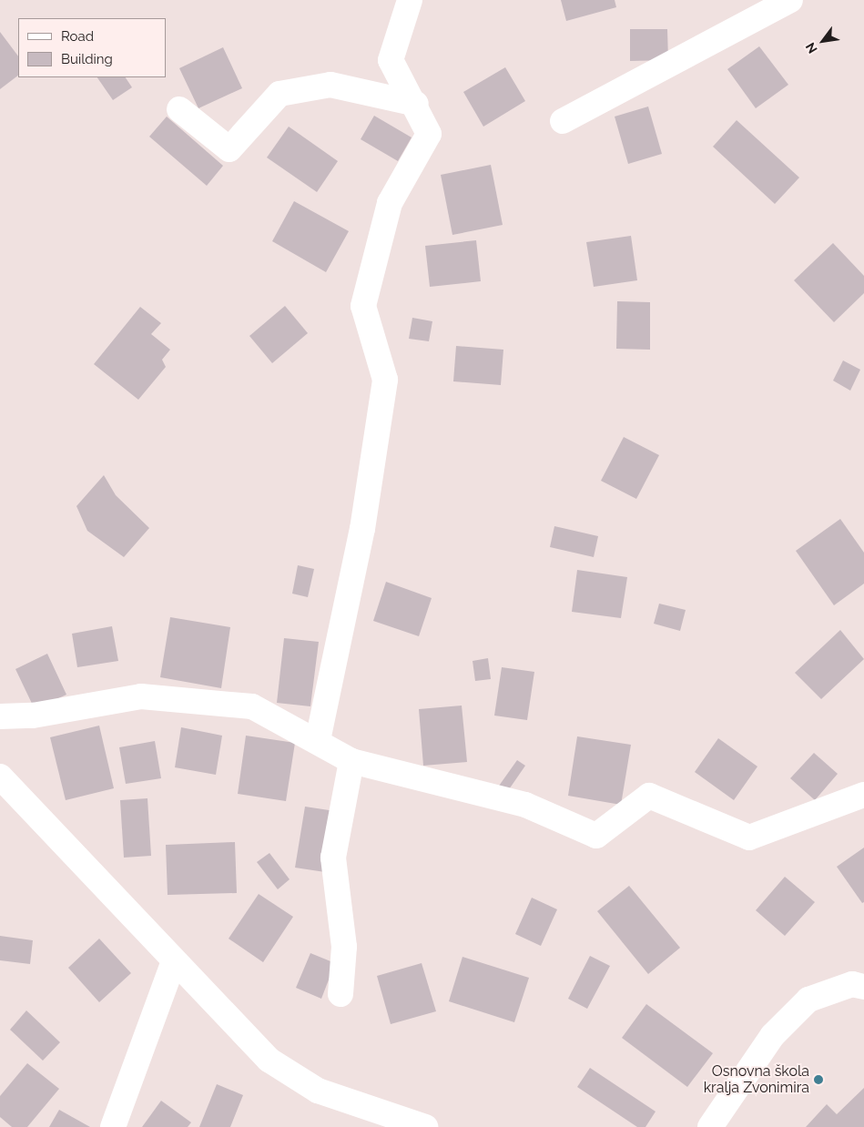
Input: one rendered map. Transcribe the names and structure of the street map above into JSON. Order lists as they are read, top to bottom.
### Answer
{
  "places": ["Osnovna škola kralja Zvonimira"],
  "legend": ["Road", "Building"],
  "north": "bottom left"
}
